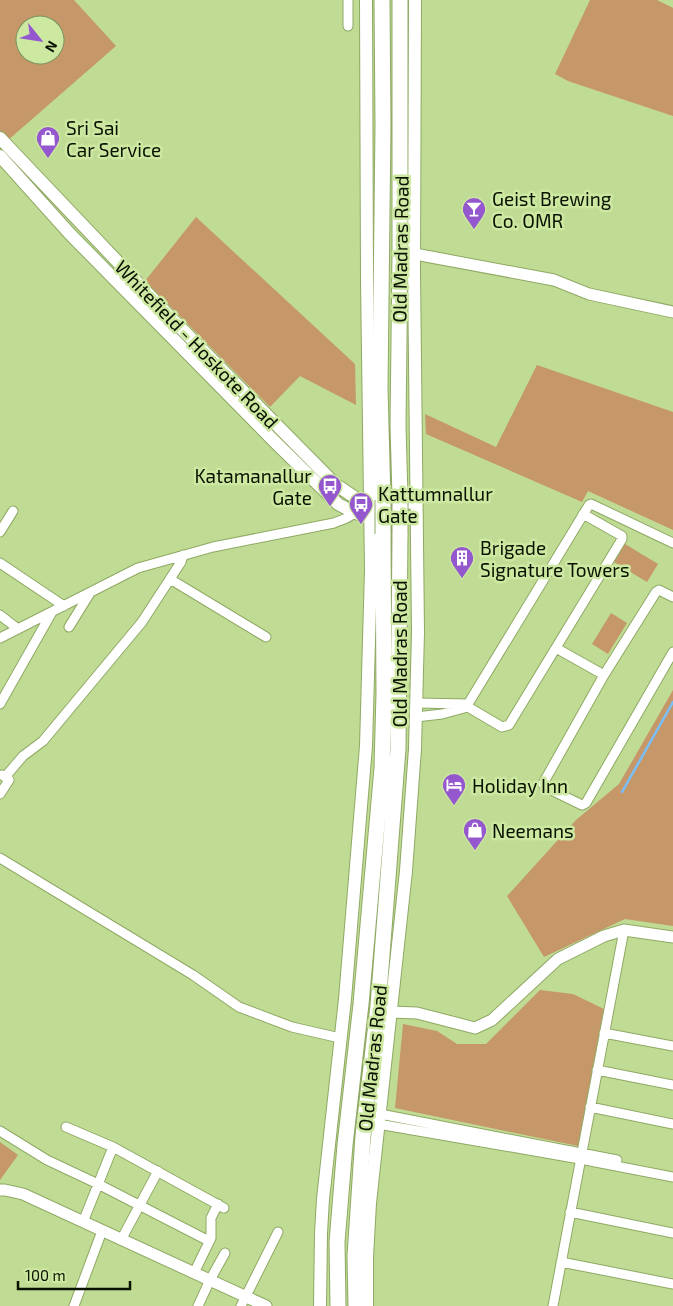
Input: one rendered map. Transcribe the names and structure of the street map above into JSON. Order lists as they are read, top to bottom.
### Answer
{
  "streets": {
    "highway": ["Old Madras Road"],
    "main road": ["Whitefield - Hoskote Road"]
  },
  "crossings": [
    ["Old Madras Road", "Whitefield - Hoskote Road"]
  ],
  "places": {
    "shop": ["Sri Sai Car Service", "Neemans"],
    "bar": ["Geist Brewing Co. OMR"],
    "bus stop": ["Katamanallur Gate", "Kattumnallur Gate"],
    "building": ["Brigade Signature Towers"],
    "hotel": ["Holiday Inn"]
  },
  "scale_bar": "100 m",
  "north": "bottom right"
}
